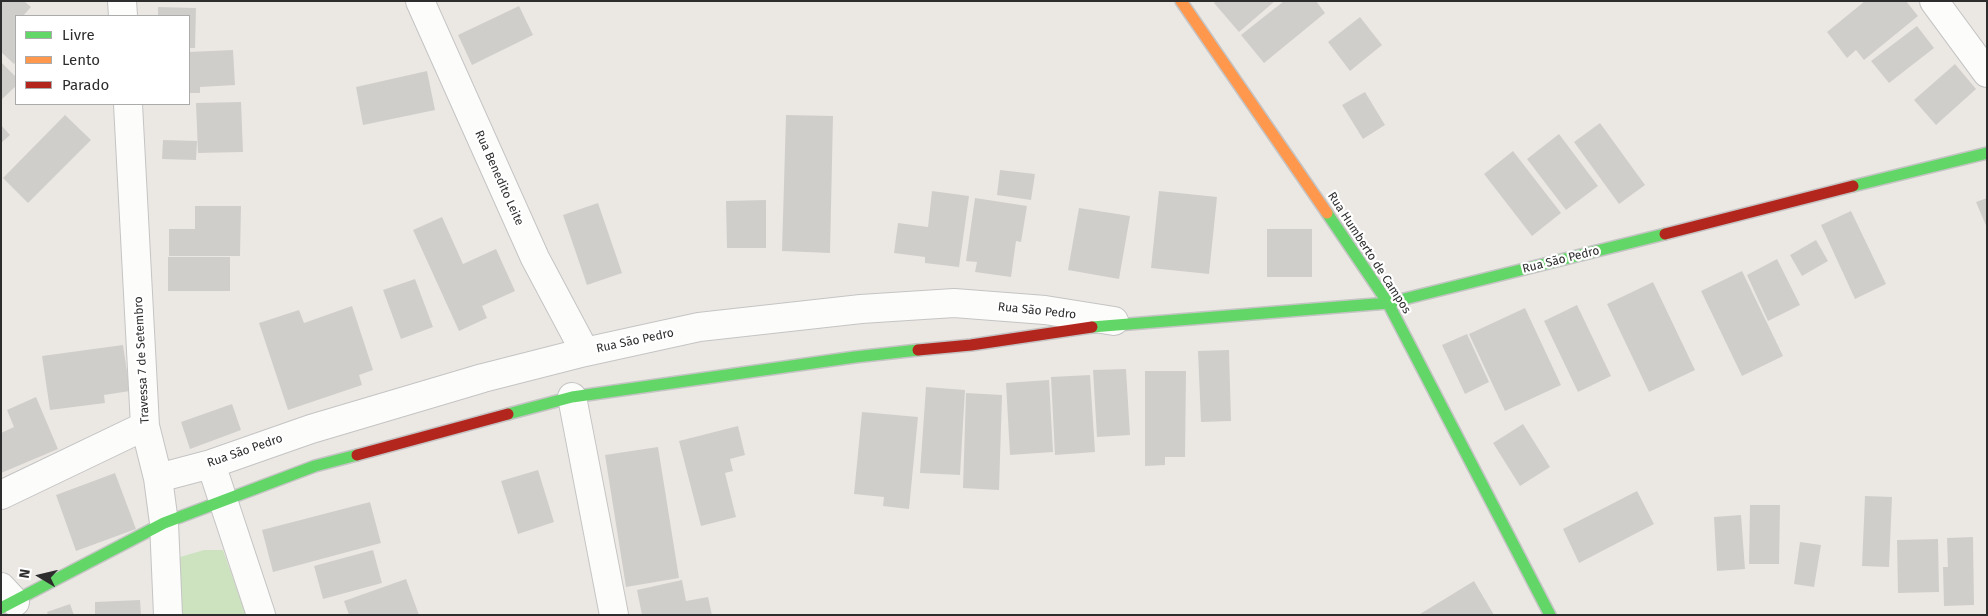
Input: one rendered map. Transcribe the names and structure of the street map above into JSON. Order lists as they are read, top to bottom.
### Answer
{
  "streets": {
    "street": [
      "Rua Benedito Leite",
      "Rua Humberto de Campos",
      "Rua São Pedro",
      "Travessa 7 de Setembro"
    ]
  },
  "crossings": [
    ["Rua Benedito Leite", "Rua São Pedro"],
    ["Rua Humberto de Campos", "Rua São Pedro"],
    ["Rua São Pedro", "Travessa 7 de Setembro"]
  ],
  "legend": ["Livre", "Lento", "Parado"],
  "north": "left"
}
